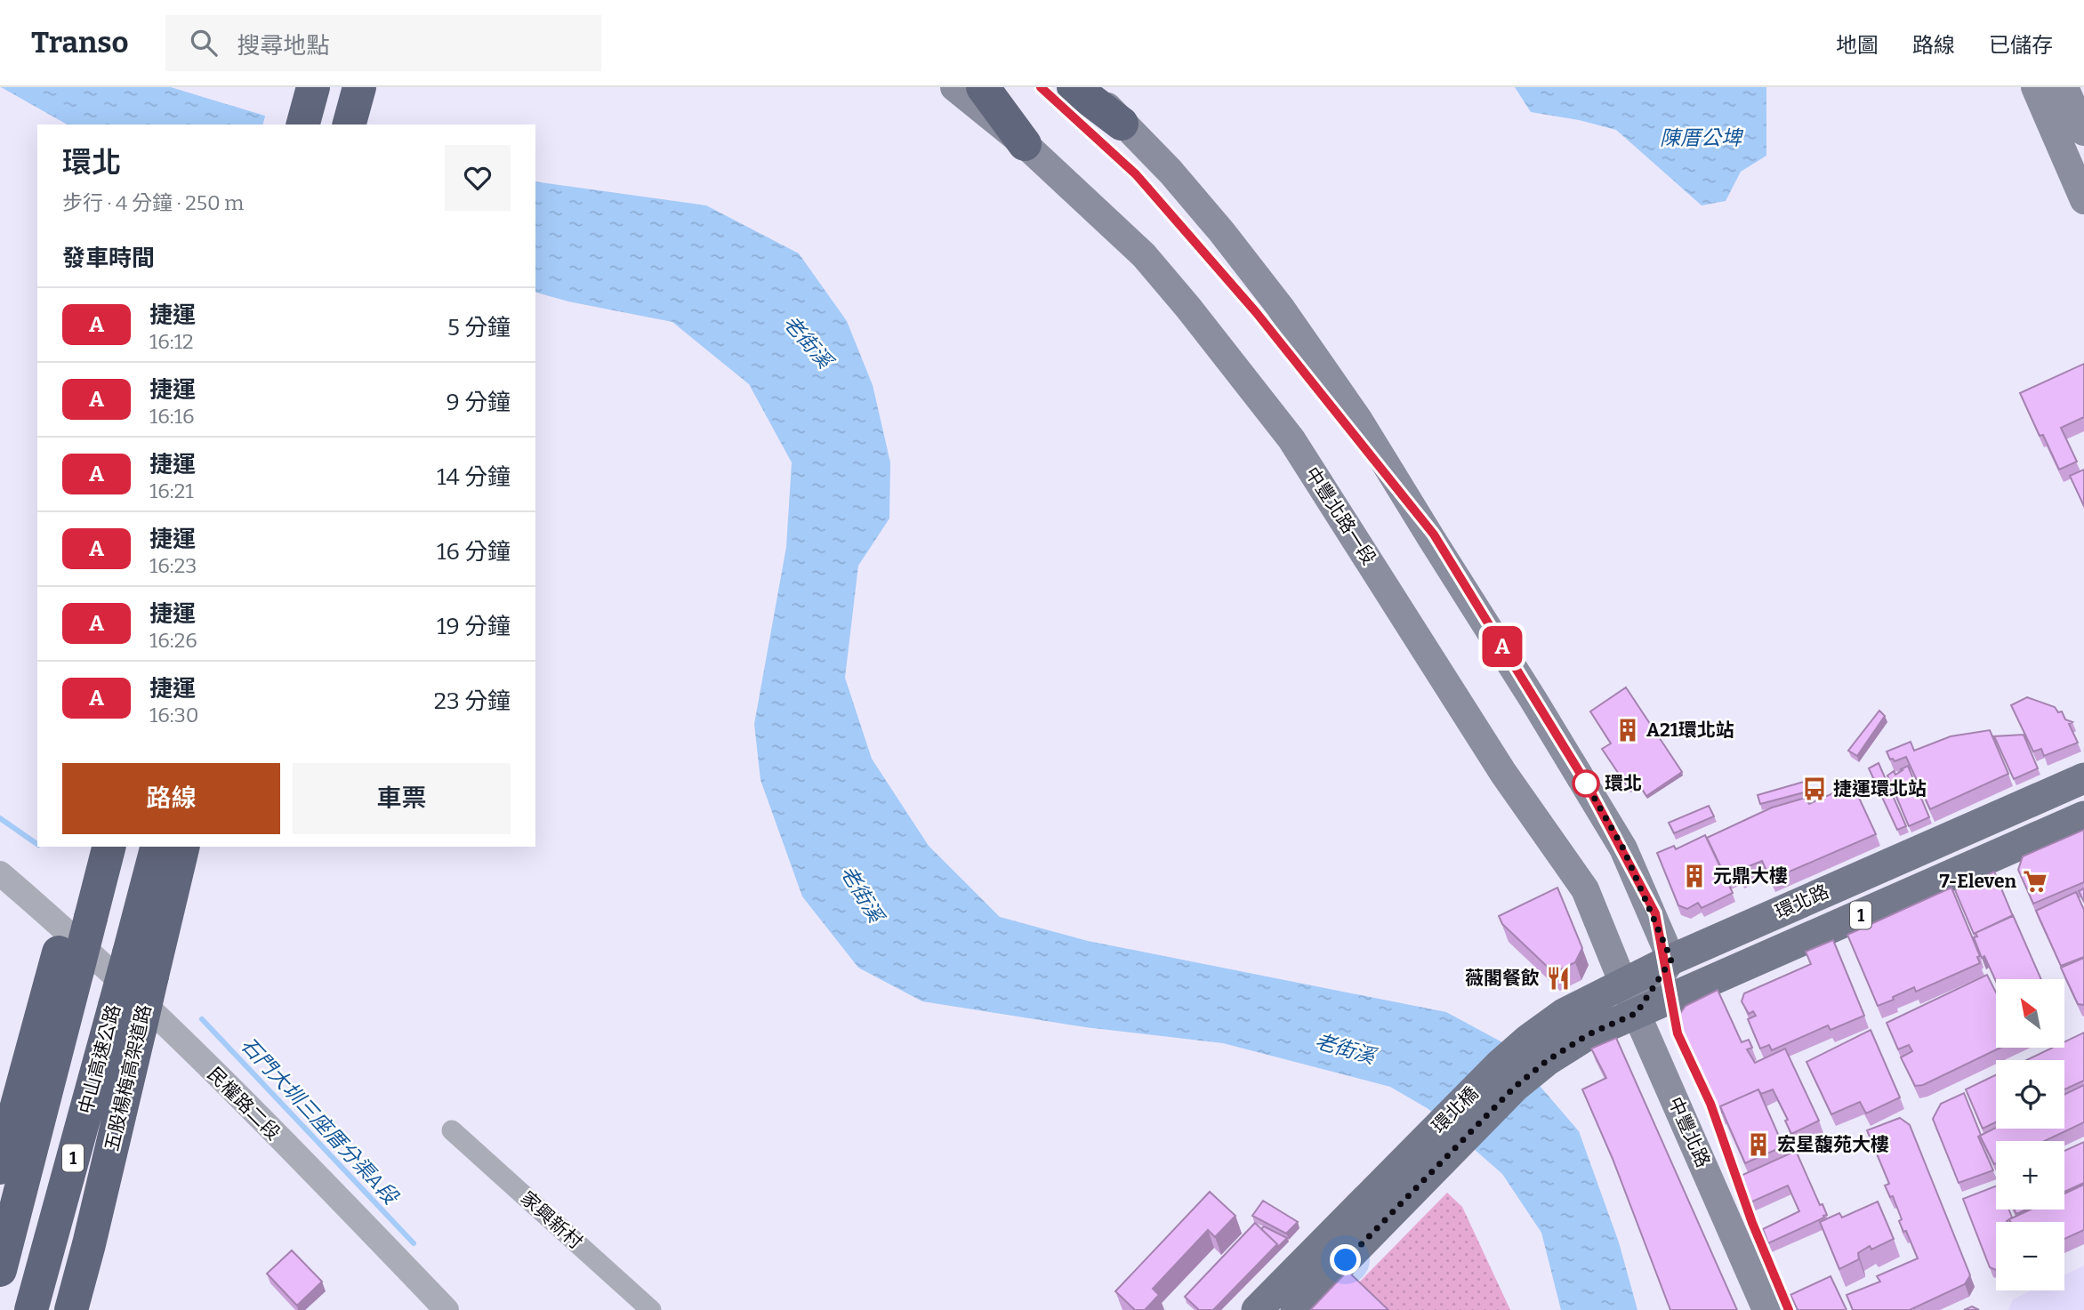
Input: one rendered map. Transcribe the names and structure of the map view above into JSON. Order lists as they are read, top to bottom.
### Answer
{
  "streets": {
    "highway": ["1", "中山高速公路", "五股楊梅高架道路"],
    "main road": [
      "中豐北路一段",
      "環北路",
      "環北橋",
      "中豐北路"
    ],
    "street": ["民權路二段", "家興新村"]
  },
  "crossings": [
    ["中豐北路一段", "環北路"],
    ["中豐北路一段", "中豐北路"],
    ["環北路", "環北橋"],
    ["環北路", "中豐北路"],
    ["1", "環北橋"],
    ["中山高速公路", "五股楊梅高架道路"]
  ],
  "water": ["陳厝公埤", "老街溪", "石門大圳三座厝分渠A段"],
  "places": {
    "building": ["A21環北站", "元鼎大樓", "宏星馥苑大樓"],
    "other": ["環北"],
    "bus stop": ["捷運環北站"],
    "supermarket": ["7-Eleven"],
    "restaurant": ["薇閣餐飲"]
  },
  "lines": ["metro line A"],
  "north": "top left",
  "page": {
    "header": "Transo",
    "search": "搜尋地點",
    "nav": ["地圖", "路線", "已儲存"],
    "on_map": "A",
    "heading": [
      ["環北", "步行 · 4 分鐘 · 250 m"],
      "發車時間"
    ],
    "list": [
      {
        "mark": "A",
        "name": "捷運",
        "note": "16:12",
        "value": "5 分鐘"
      },
      {
        "mark": "A",
        "name": "捷運",
        "note": "16:16",
        "value": "9 分鐘"
      },
      {
        "mark": "A",
        "name": "捷運",
        "note": "16:21",
        "value": "14 分鐘"
      },
      {
        "mark": "A",
        "name": "捷運",
        "note": "16:23",
        "value": "16 分鐘"
      },
      {
        "mark": "A",
        "name": "捷運",
        "note": "16:26",
        "value": "19 分鐘"
      },
      {
        "mark": "A",
        "name": "捷運",
        "note": "16:30",
        "value": "23 分鐘"
      }
    ],
    "buttons": ["路線", "車票"],
    "map_buttons": ["+", "−"]
  }
}
